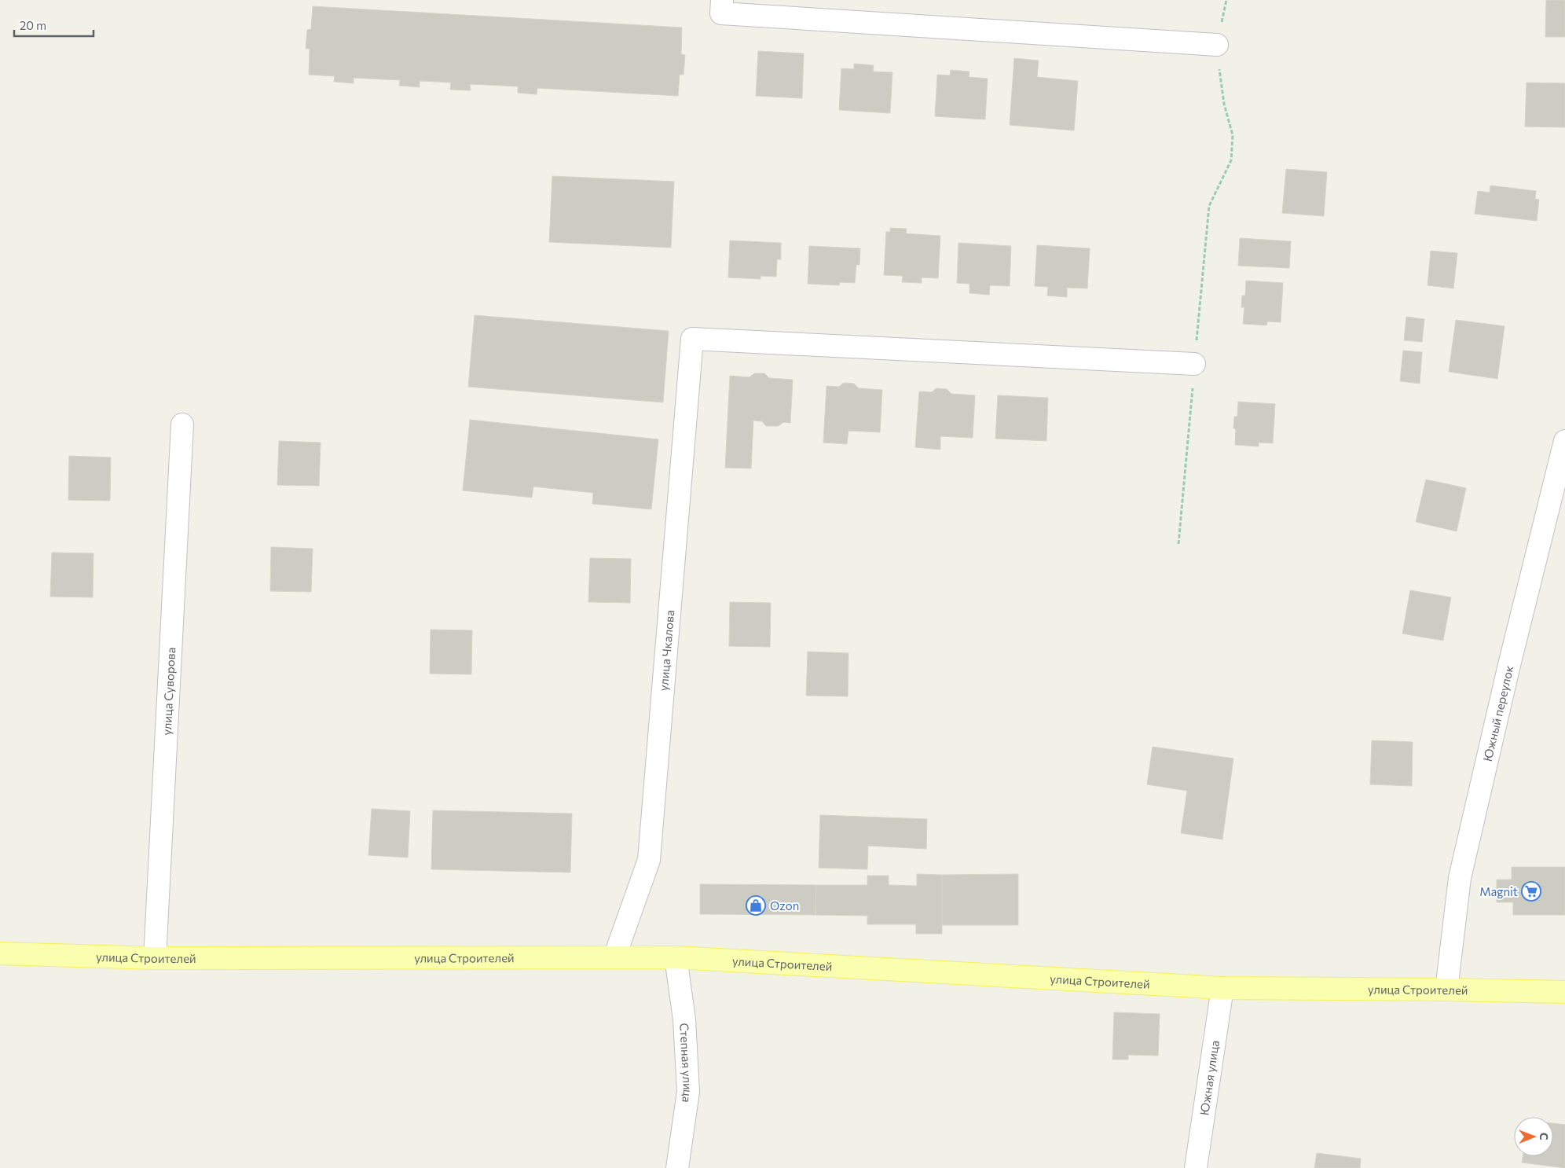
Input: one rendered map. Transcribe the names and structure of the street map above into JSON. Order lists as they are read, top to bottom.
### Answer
{
  "streets": {
    "main road": ["улица Строителей"],
    "street": [
      "улица Чкалова",
      "улица Суворова",
      "Южный переулок",
      "Степная улица",
      "Южная улица"
    ]
  },
  "crossings": [
    ["улица Чкалова", "улица Строителей"],
    ["улица Суворова", "улица Строителей"],
    ["Южный переулок", "улица Строителей"],
    ["улица Строителей", "Степная улица"],
    ["улица Строителей", "Южная улица"]
  ],
  "places": {
    "supermarket": ["Magnit"],
    "shop": ["Ozon"]
  },
  "scale_bar": "20 m",
  "north": "right"
}
